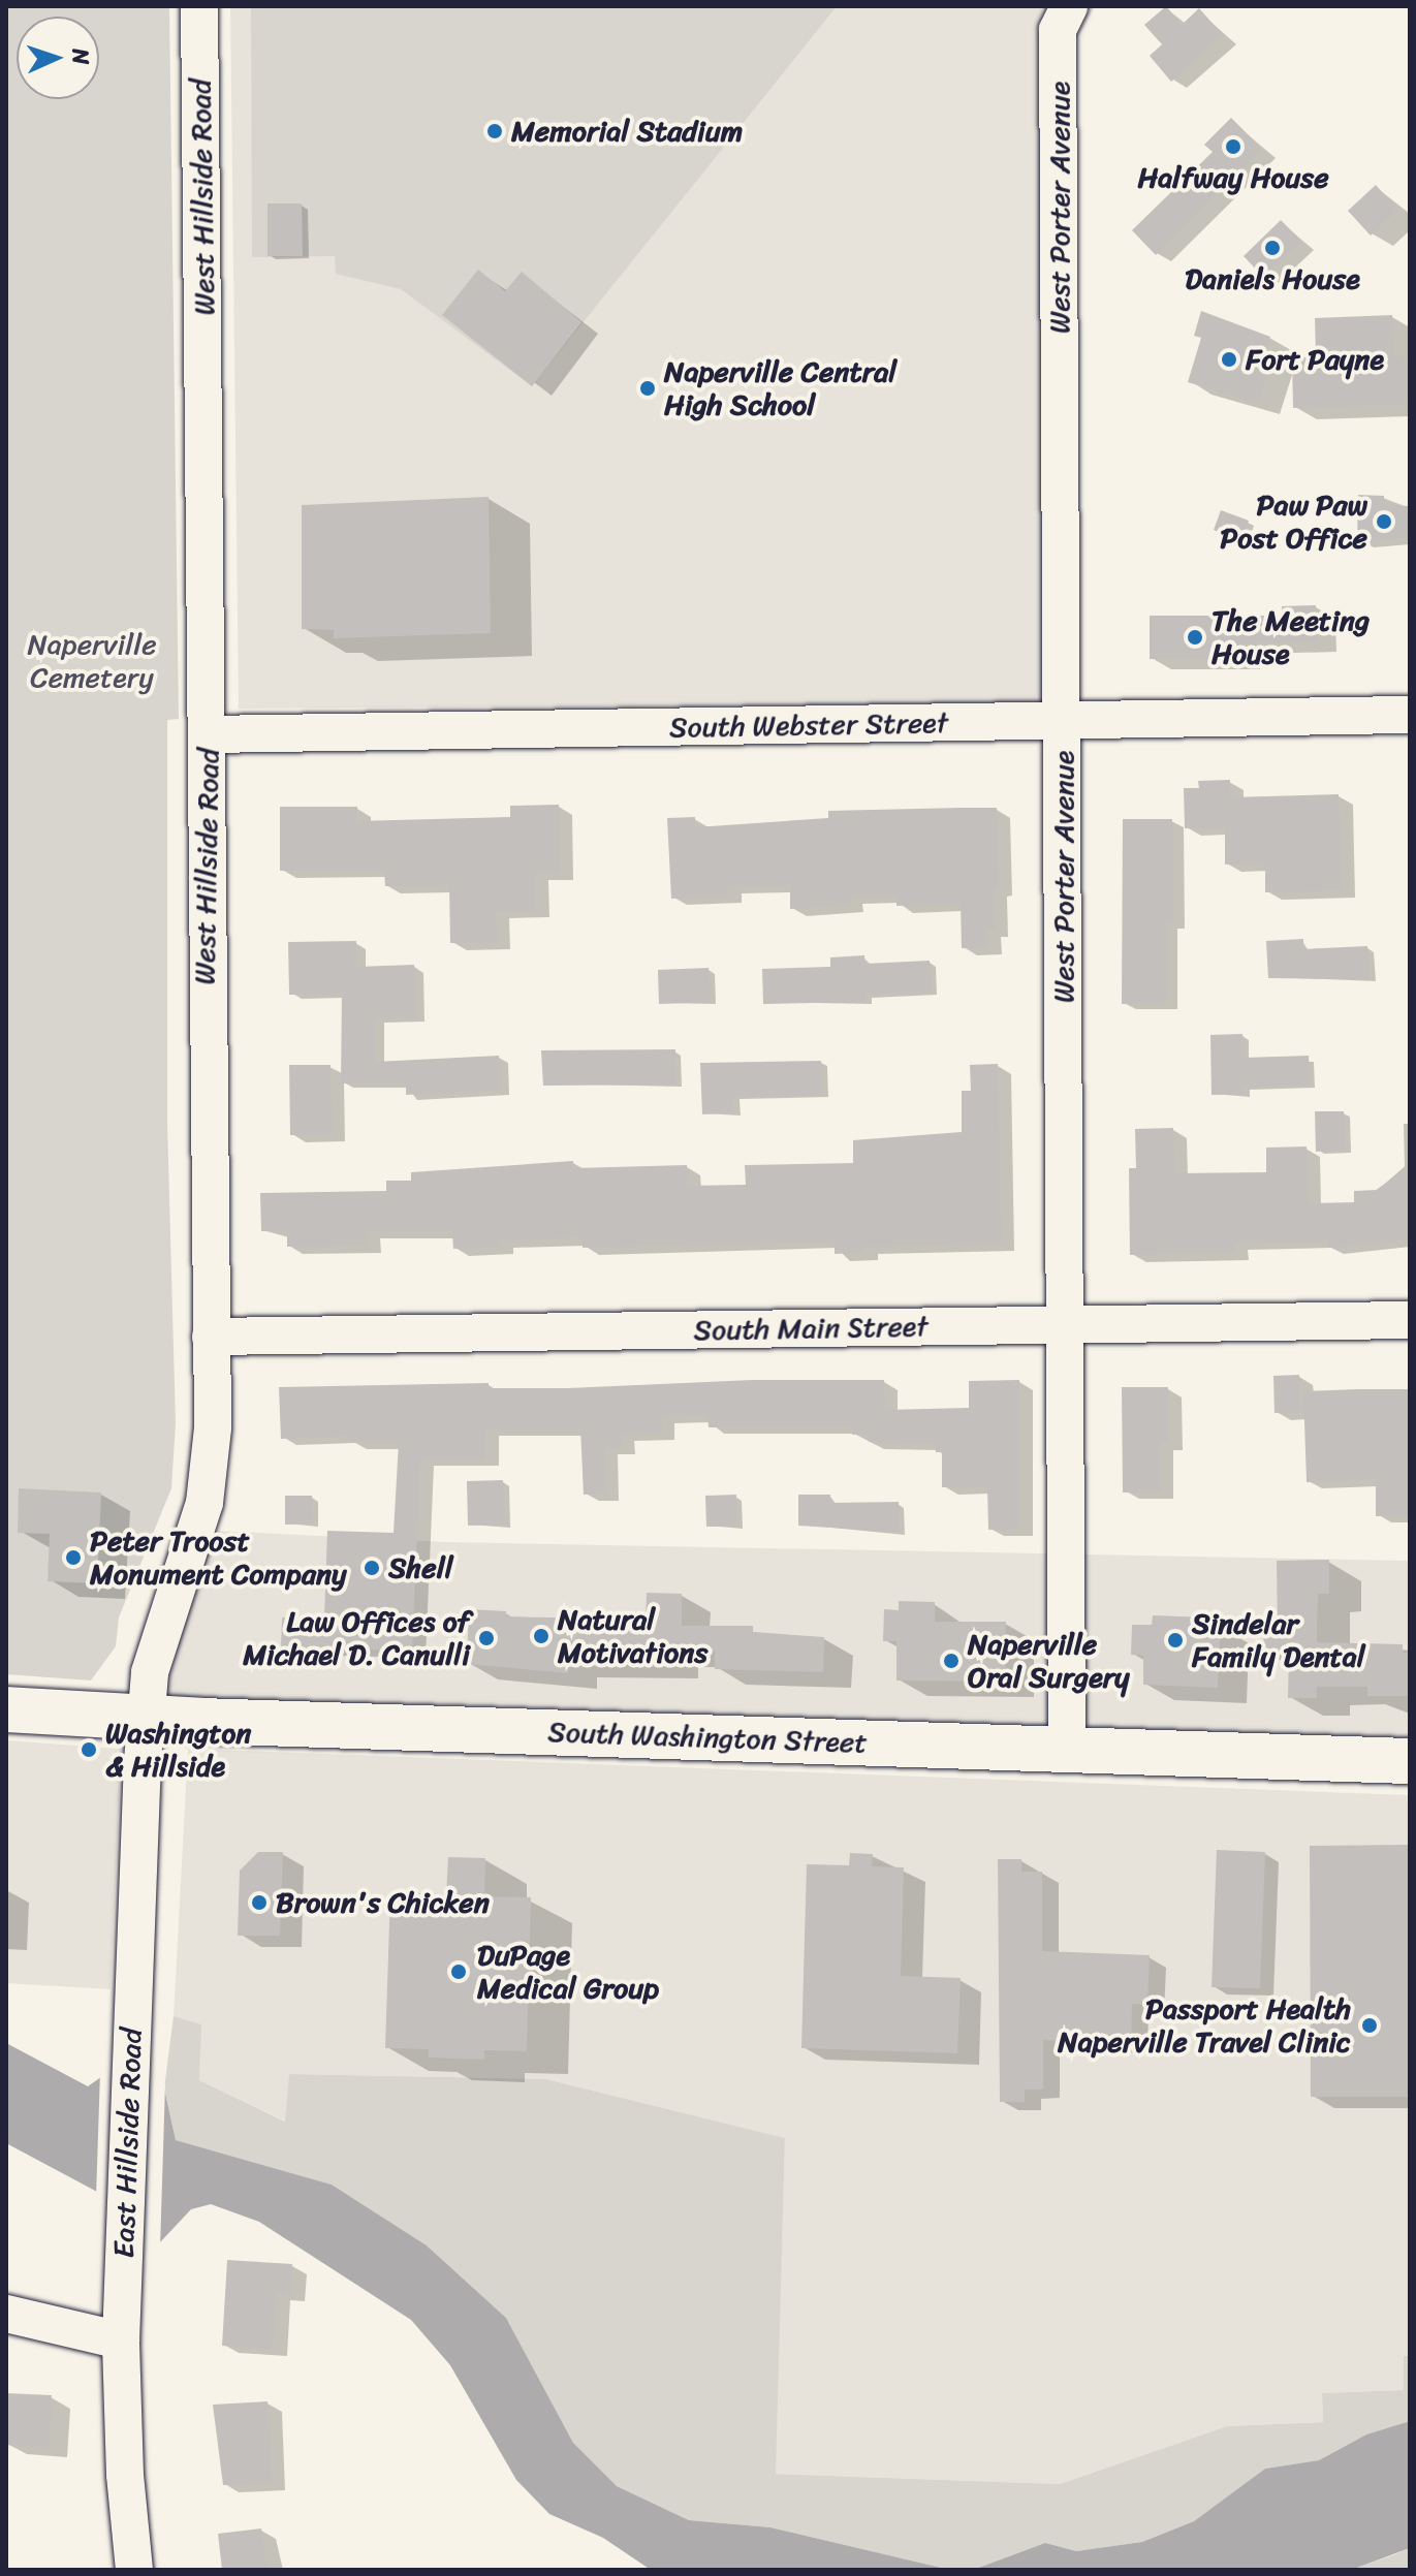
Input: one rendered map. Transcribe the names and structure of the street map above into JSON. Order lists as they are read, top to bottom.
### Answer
{
  "streets": {
    "main road": ["South Washington Street"],
    "street": [
      "West Hillside Road",
      "West Porter Avenue",
      "South Webster Street",
      "South Main Street",
      "East Hillside Road"
    ]
  },
  "crossings": [
    ["West Hillside Road", "South Webster Street"],
    ["West Hillside Road", "South Main Street"],
    ["West Hillside Road", "South Washington Street"],
    ["West Hillside Road", "East Hillside Road"],
    ["West Porter Avenue", "South Webster Street"],
    ["West Porter Avenue", "South Main Street"],
    ["West Porter Avenue", "South Washington Street"],
    ["South Washington Street", "East Hillside Road"]
  ],
  "parks": ["Naperville Cemetery"],
  "places": [
    "Memorial Stadium",
    "Halfway House",
    "Daniels House",
    "Fort Payne",
    "Naperville Central High School",
    "Paw Paw Post Office",
    "The Meeting House",
    "Peter Troost Monument Company",
    "Shell",
    "Natural Motivations",
    "Law Offices of Michael D. Canulli",
    "Sindelar Family Dental",
    "Naperville Oral Surgery",
    "Washington & Hillside",
    "Brown's Chicken",
    "DuPage Medical Group",
    "Passport Health Naperville Travel Clinic"
  ],
  "north": "right"
}
